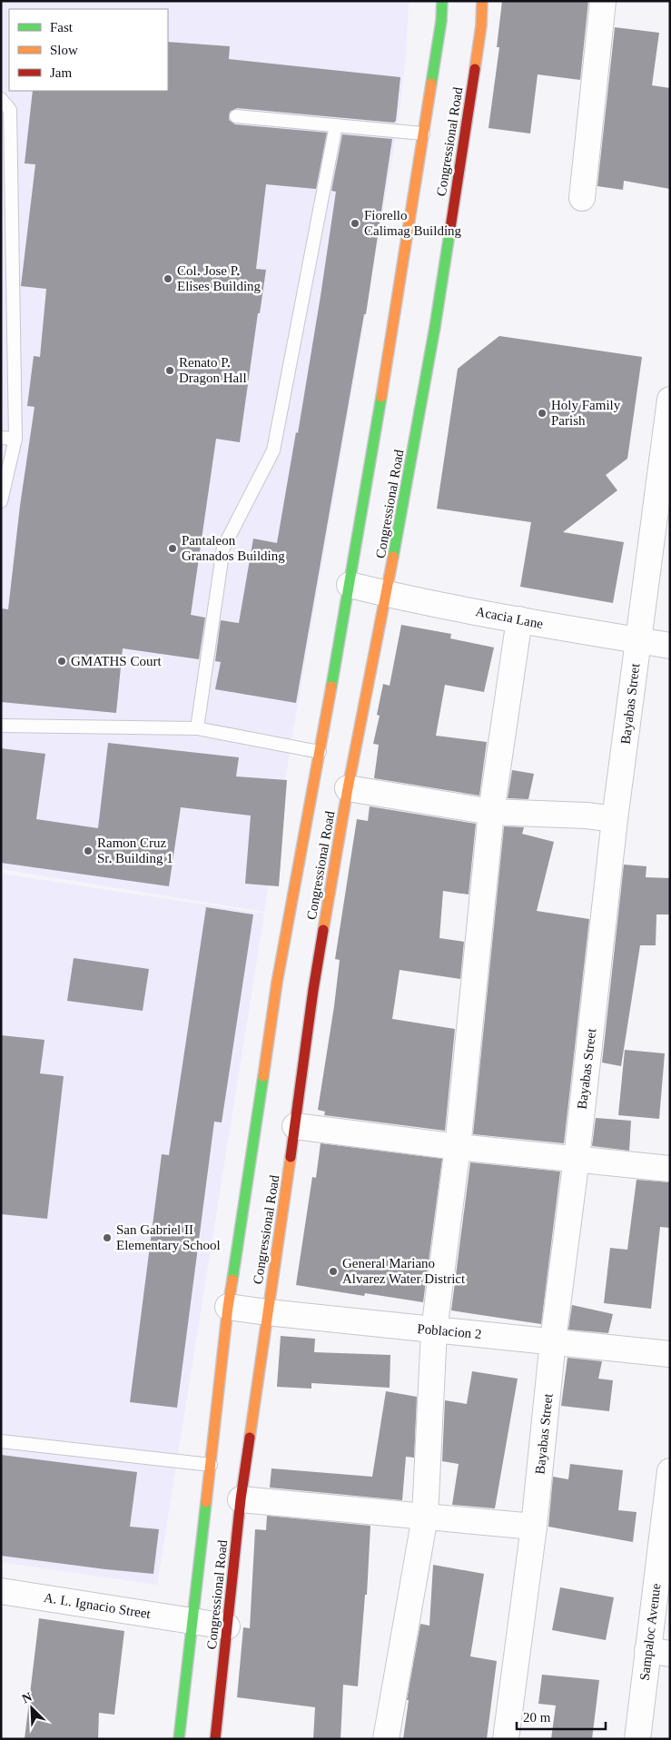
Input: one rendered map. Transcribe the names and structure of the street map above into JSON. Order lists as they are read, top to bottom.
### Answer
{
  "streets": {
    "main road": ["Congressional Road"],
    "street": [
      "Acacia Lane",
      "Bayabas Street",
      "Poblacion 2",
      "A. L. Ignacio Street",
      "Sampaloc Avenue"
    ]
  },
  "crossings": [
    ["Congressional Road", "Acacia Lane"],
    ["Congressional Road", "Poblacion 2"],
    ["Congressional Road", "A. L. Ignacio Street"],
    ["Acacia Lane", "Bayabas Street"],
    ["Bayabas Street", "Poblacion 2"]
  ],
  "places": [
    "Fiorello Calimag Building",
    "Col. Jose P. Elises Building",
    "Renato P. Dragon Hall",
    "Holy Family Parish",
    "Pantaleon Granados Building",
    "GMATHS Court",
    "Ramon Cruz Sr. Building 1",
    "San Gabriel II Elementary School",
    "General Mariano Alvarez Water District"
  ],
  "legend": ["Fast", "Slow", "Jam"],
  "scale_bar": "20 m",
  "north": "top left"
}
